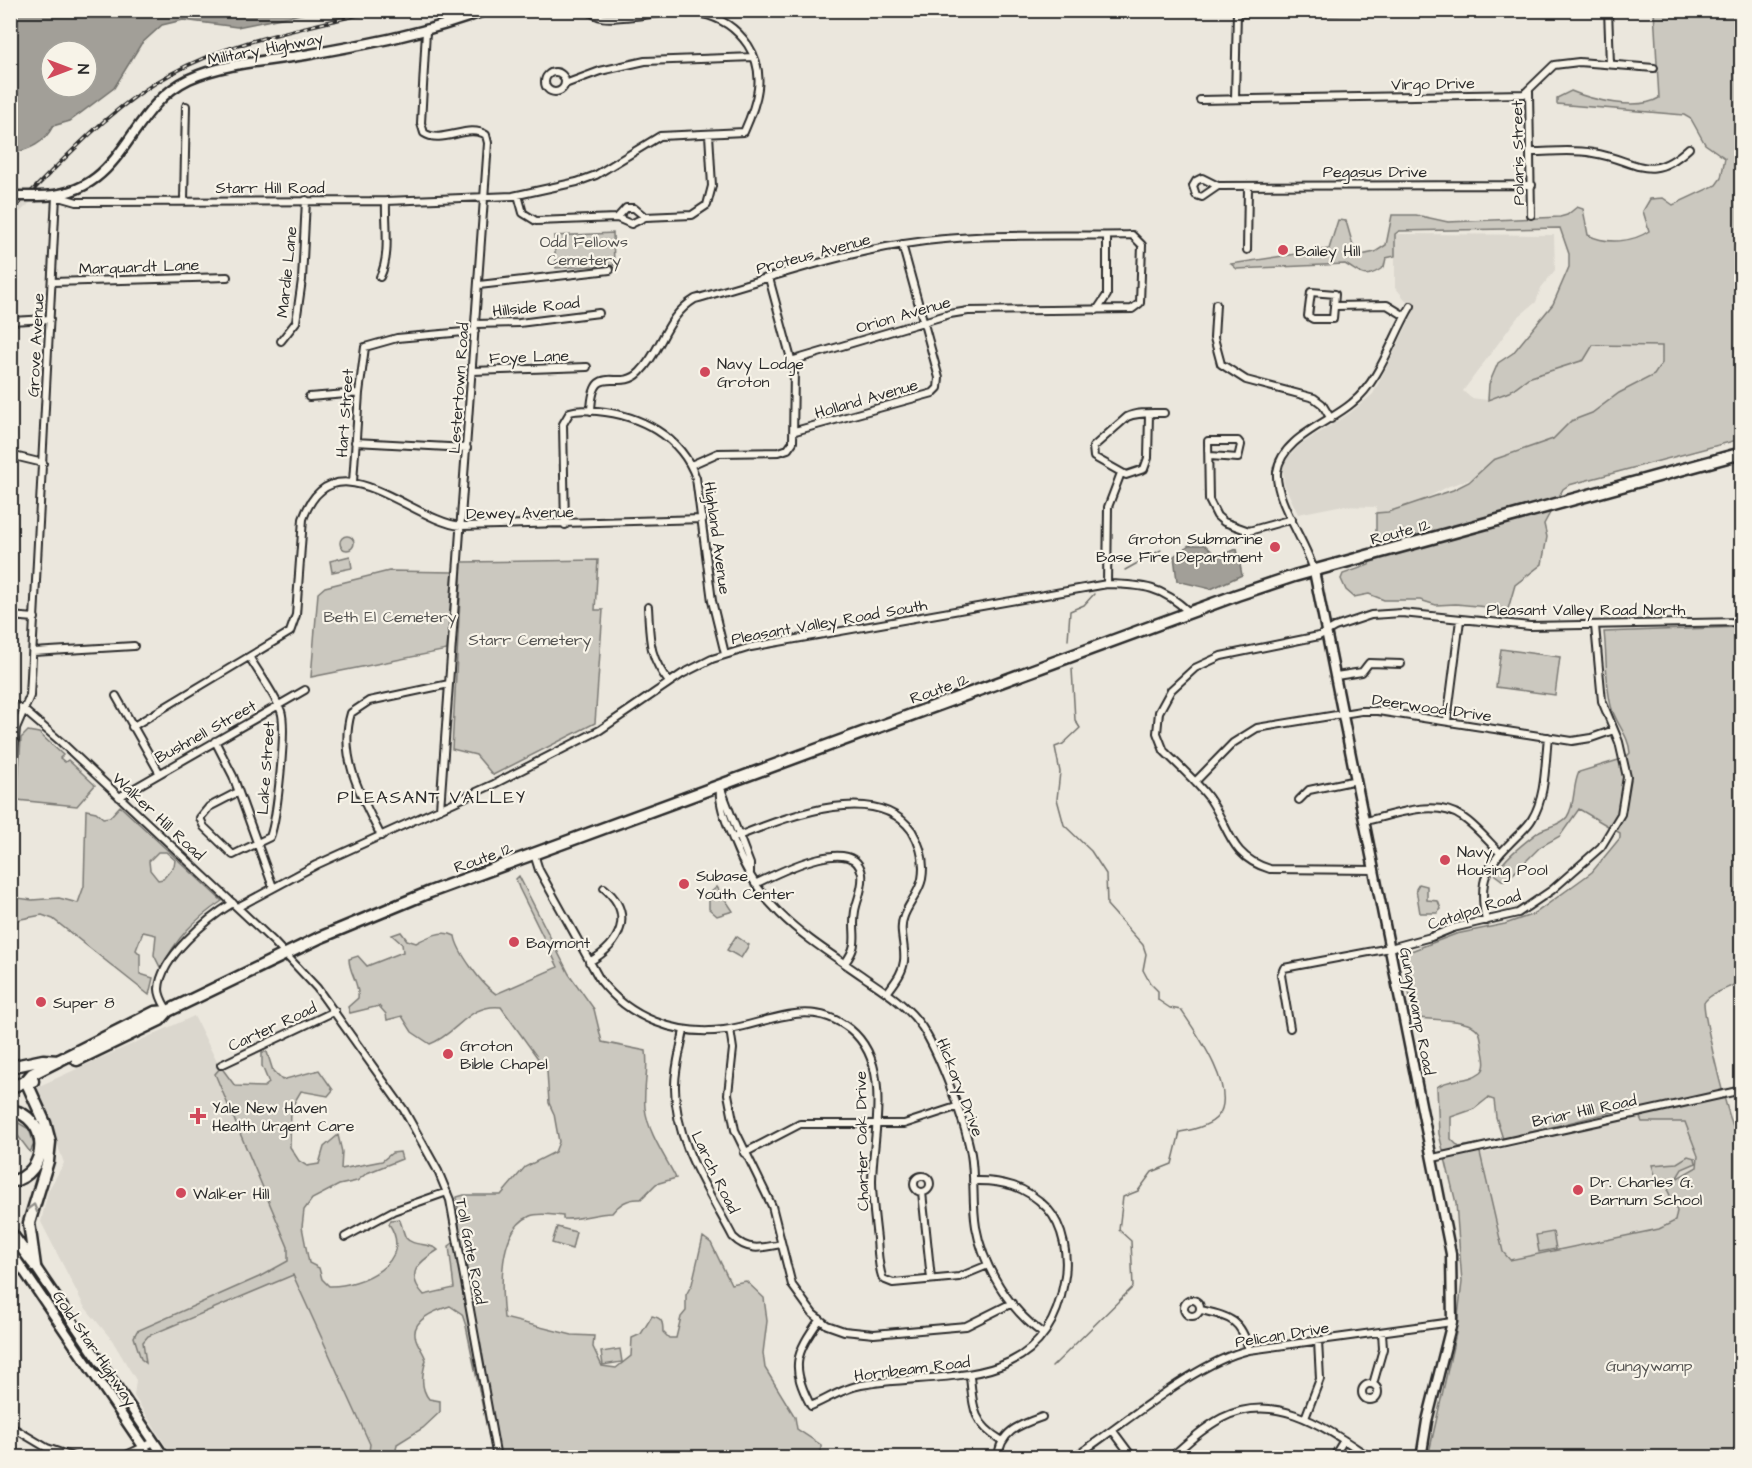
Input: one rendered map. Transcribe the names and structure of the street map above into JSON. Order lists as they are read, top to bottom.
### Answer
{
  "streets": {
    "highway": ["Route 12"],
    "street": [
      "Military Highway",
      "Virgo Drive",
      "Polaris Street",
      "Pegasus Drive",
      "Starr Hill Road",
      "Proteus Avenue",
      "Marquardt Lane",
      "Mardie Lane",
      "Hillside Road",
      "Orion Avenue",
      "Grove Avenue",
      "Foye Lane",
      "Lestertown Road",
      "Holland Avenue",
      "Hart Street",
      "Dewey Avenue",
      "Highland Avenue",
      "Pleasant Valley Road North",
      "Pleasant Valley Road South",
      "Deerwood Drive",
      "Bushnell Street",
      "Lake Street",
      "Walker Hill Road",
      "Catalpa Road",
      "Gungywamp Road",
      "Carter Road",
      "Hickory Drive",
      "Briar Hill Road",
      "Charter Oak Drive",
      "Larch Road",
      "Toll Gate Road",
      "Pelican Drive",
      "Gold Star Highway",
      "Hornbeam Road"
    ]
  },
  "crossings": [
    ["Military Highway", "Starr Hill Road"],
    ["Military Highway", "Grove Avenue"],
    ["Military Highway", "Lestertown Road"],
    ["Virgo Drive", "Polaris Street"],
    ["Polaris Street", "Pegasus Drive"],
    ["Starr Hill Road", "Mardie Lane"],
    ["Starr Hill Road", "Grove Avenue"],
    ["Starr Hill Road", "Lestertown Road"],
    ["Proteus Avenue", "Orion Avenue"],
    ["Proteus Avenue", "Holland Avenue"],
    ["Proteus Avenue", "Highland Avenue"],
    ["Marquardt Lane", "Grove Avenue"],
    ["Hillside Road", "Lestertown Road"],
    ["Hillside Road", "Hart Street"],
    ["Orion Avenue", "Holland Avenue"],
    ["Grove Avenue", "Walker Hill Road"],
    ["Foye Lane", "Lestertown Road"],
    ["Lestertown Road", "Dewey Avenue"],
    ["Lestertown Road", "Pleasant Valley Road South"],
    ["Hart Street", "Dewey Avenue"],
    ["Dewey Avenue", "Highland Avenue"],
    ["Route 12", "Pleasant Valley Road South"],
    ["Route 12", "Walker Hill Road"],
    ["Route 12", "Gungywamp Road"],
    ["Route 12", "Hickory Drive"],
    ["Route 12", "Charter Oak Drive"],
    ["Route 12", "Toll Gate Road"],
    ["Highland Avenue", "Pleasant Valley Road South"],
    ["Pleasant Valley Road North", "Deerwood Drive"],
    ["Pleasant Valley Road North", "Catalpa Road"],
    ["Pleasant Valley Road North", "Gungywamp Road"],
    ["Pleasant Valley Road South", "Walker Hill Road"],
    ["Deerwood Drive", "Catalpa Road"],
    ["Deerwood Drive", "Gungywamp Road"],
    ["Bushnell Street", "Lake Street"],
    ["Bushnell Street", "Walker Hill Road"],
    ["Walker Hill Road", "Toll Gate Road"],
    ["Catalpa Road", "Gungywamp Road"],
    ["Gungywamp Road", "Briar Hill Road"],
    ["Gungywamp Road", "Pelican Drive"],
    ["Carter Road", "Toll Gate Road"],
    ["Hickory Drive", "Hornbeam Road"],
    ["Charter Oak Drive", "Larch Road"]
  ],
  "districts": ["PLEASANT VALLEY"],
  "parks": [
    "Odd Fellows Cemetery",
    "Beth El Cemetery",
    "Starr Cemetery",
    "Gungywamp"
  ],
  "places": {
    "other": [
      "Bailey Hill",
      "Navy Lodge Groton",
      "Groton Submarine Base Fire Department",
      "Navy Housing Pool",
      "Subase Youth Center",
      "Baymont",
      "Super 8",
      "Groton Bible Chapel",
      "Dr. Charles G. Barnum School",
      "Walker Hill"
    ],
    "health": ["Yale New Haven Health Urgent Care"]
  },
  "north": "right"
}
